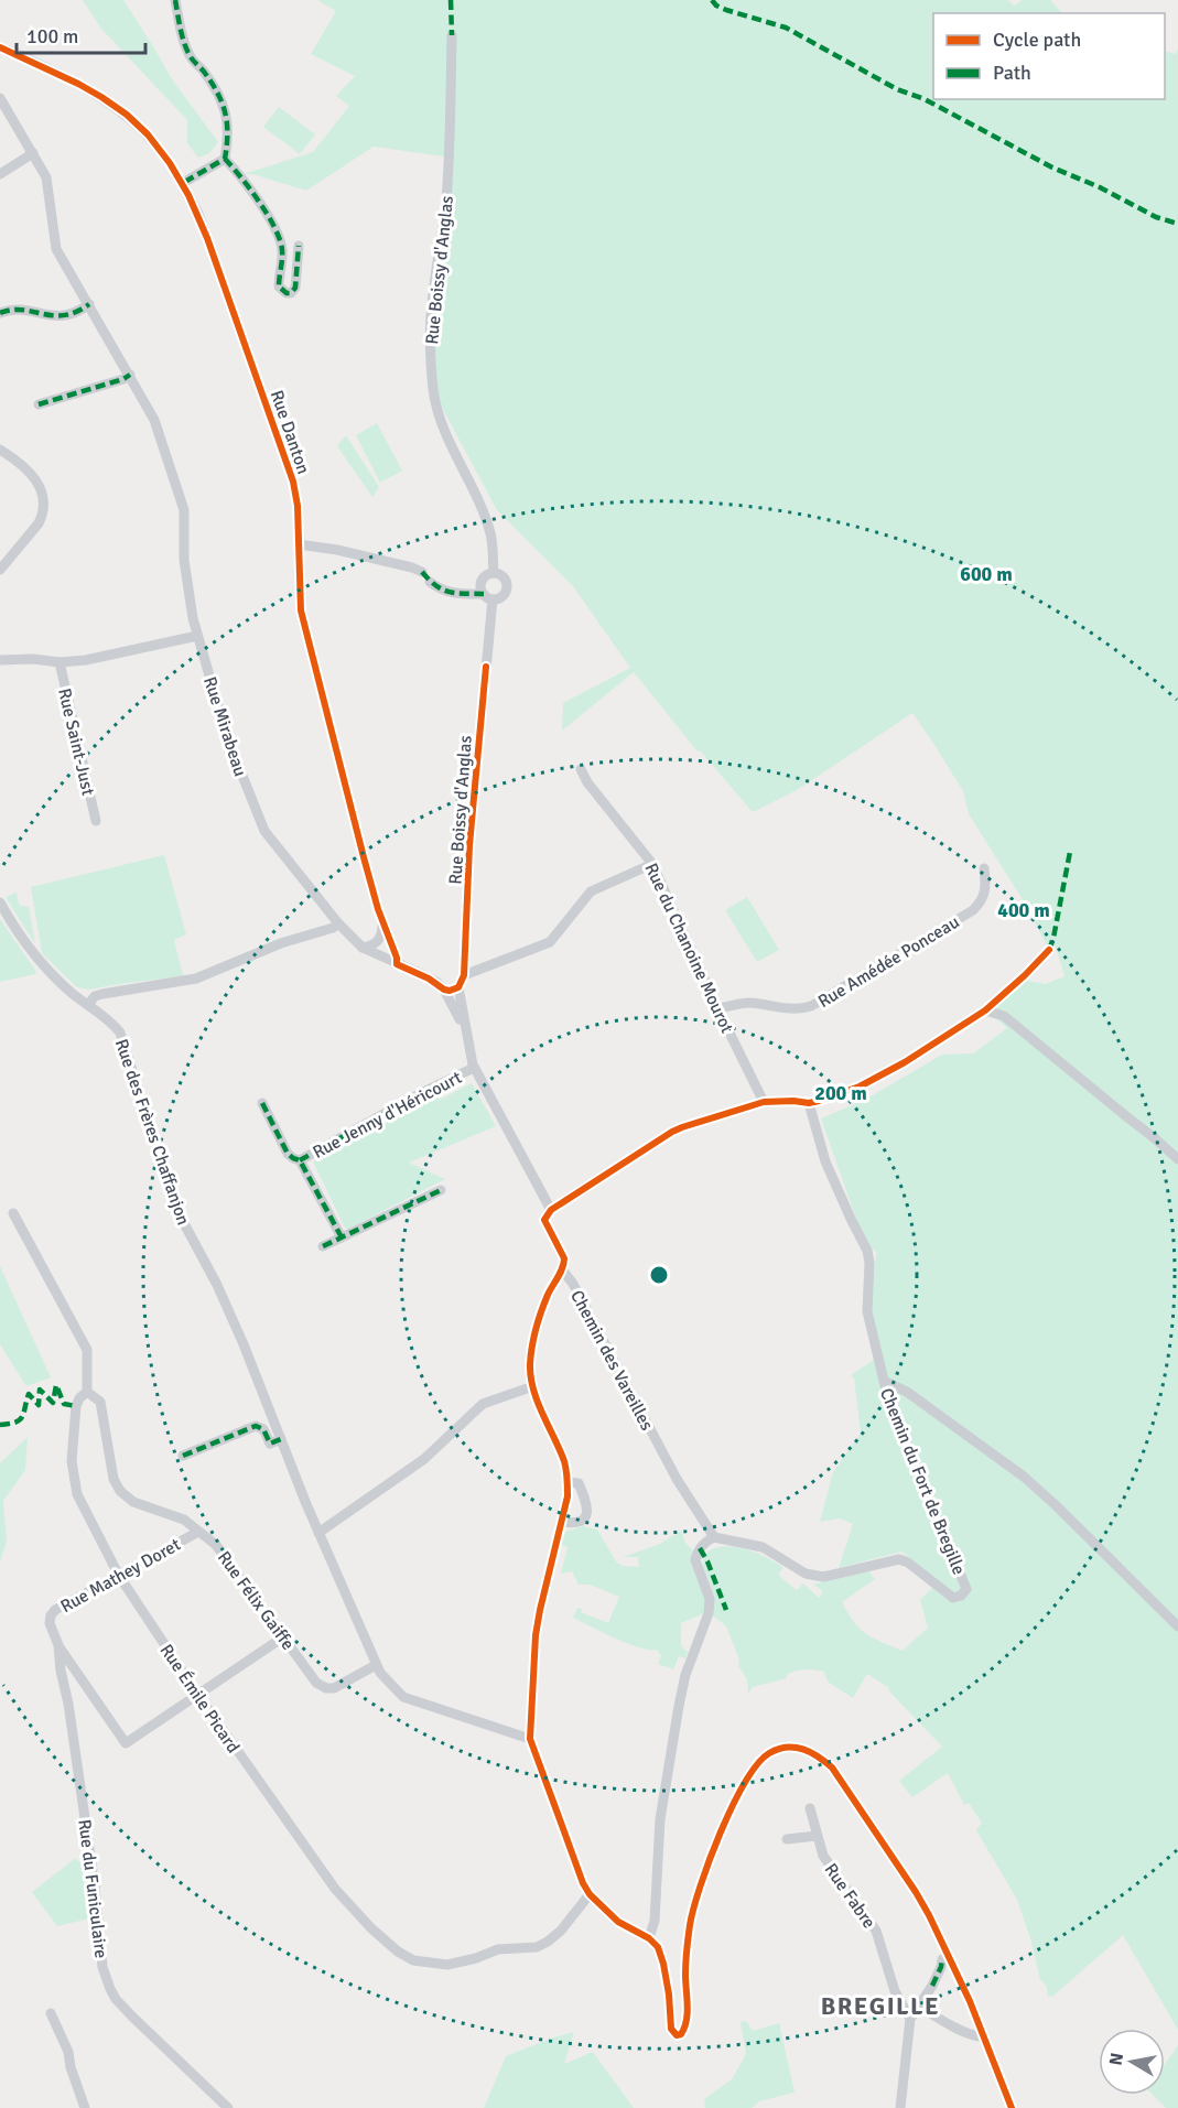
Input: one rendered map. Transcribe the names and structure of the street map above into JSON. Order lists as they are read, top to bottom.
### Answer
{
  "streets": {
    "street": [
      "Rue Boissy d'Anglas",
      "Rue Danton",
      "Rue Mirabeau",
      "Rue Saint-Just",
      "Rue du Chanoine Mourot",
      "Rue Amédée Ponceau",
      "Rue Jenny d'Héricourt",
      "Rue des Frères Chaffanjon",
      "Chemin des Vareilles",
      "Chemin du Fort de Bregille",
      "Rue Mathey Doret",
      "Rue Félix Gaiffe",
      "Rue Émile Picard",
      "Rue du Funiculaire",
      "Rue Fabre"
    ]
  },
  "crossings": [
    ["Rue Boissy d'Anglas", "Rue Mirabeau"],
    ["Rue Boissy d'Anglas", "Chemin des Vareilles"],
    ["Rue Danton", "Rue Mirabeau"],
    ["Rue Mirabeau", "Chemin des Vareilles"],
    ["Rue du Chanoine Mourot", "Rue Amédée Ponceau"],
    ["Rue Jenny d'Héricourt", "Chemin des Vareilles"],
    ["Rue des Frères Chaffanjon", "Rue Félix Gaiffe"],
    ["Chemin des Vareilles", "Chemin du Fort de Bregille"],
    ["Rue Mathey Doret", "Rue Félix Gaiffe"],
    ["Rue Mathey Doret", "Rue Émile Picard"],
    ["Rue Mathey Doret", "Rue du Funiculaire"],
    ["Rue Félix Gaiffe", "Rue Émile Picard"]
  ],
  "districts": ["BREGILLE"],
  "legend": ["Cycle path", "Path"],
  "scale_bar": "100 m",
  "north": "left",
  "rings": ["600 m", "400 m", "200 m"]
}
